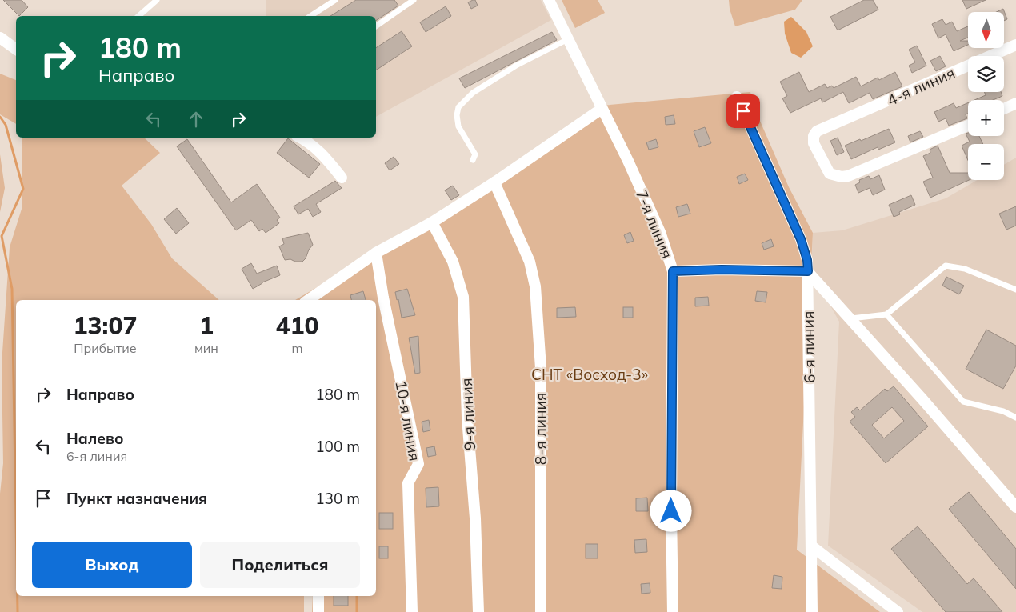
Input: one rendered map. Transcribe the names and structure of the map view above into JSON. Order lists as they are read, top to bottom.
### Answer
{
  "streets": {
    "street": [
      "4-я линия",
      "7-я линия",
      "6-я линия",
      "9-я линия",
      "10-я линия",
      "8-я линия"
    ]
  },
  "parks": ["СНТ «Восход-3»"],
  "north": "bottom",
  "page": {
    "map_buttons": ["+", "−"],
    "turn": ["180 m", "Направо"],
    "eta": [
      "13:07",
      "Прибытие",
      "1",
      "мин",
      "410",
      "m"
    ],
    "list": [
      {
        "name": "Направо",
        "value": "180 m"
      },
      {
        "name": "Налево",
        "note": "6-я линия",
        "value": "100 m"
      },
      {
        "name": "Пункт назначения",
        "value": "130 m"
      }
    ],
    "buttons": ["Выход", "Поделиться"]
  }
}
